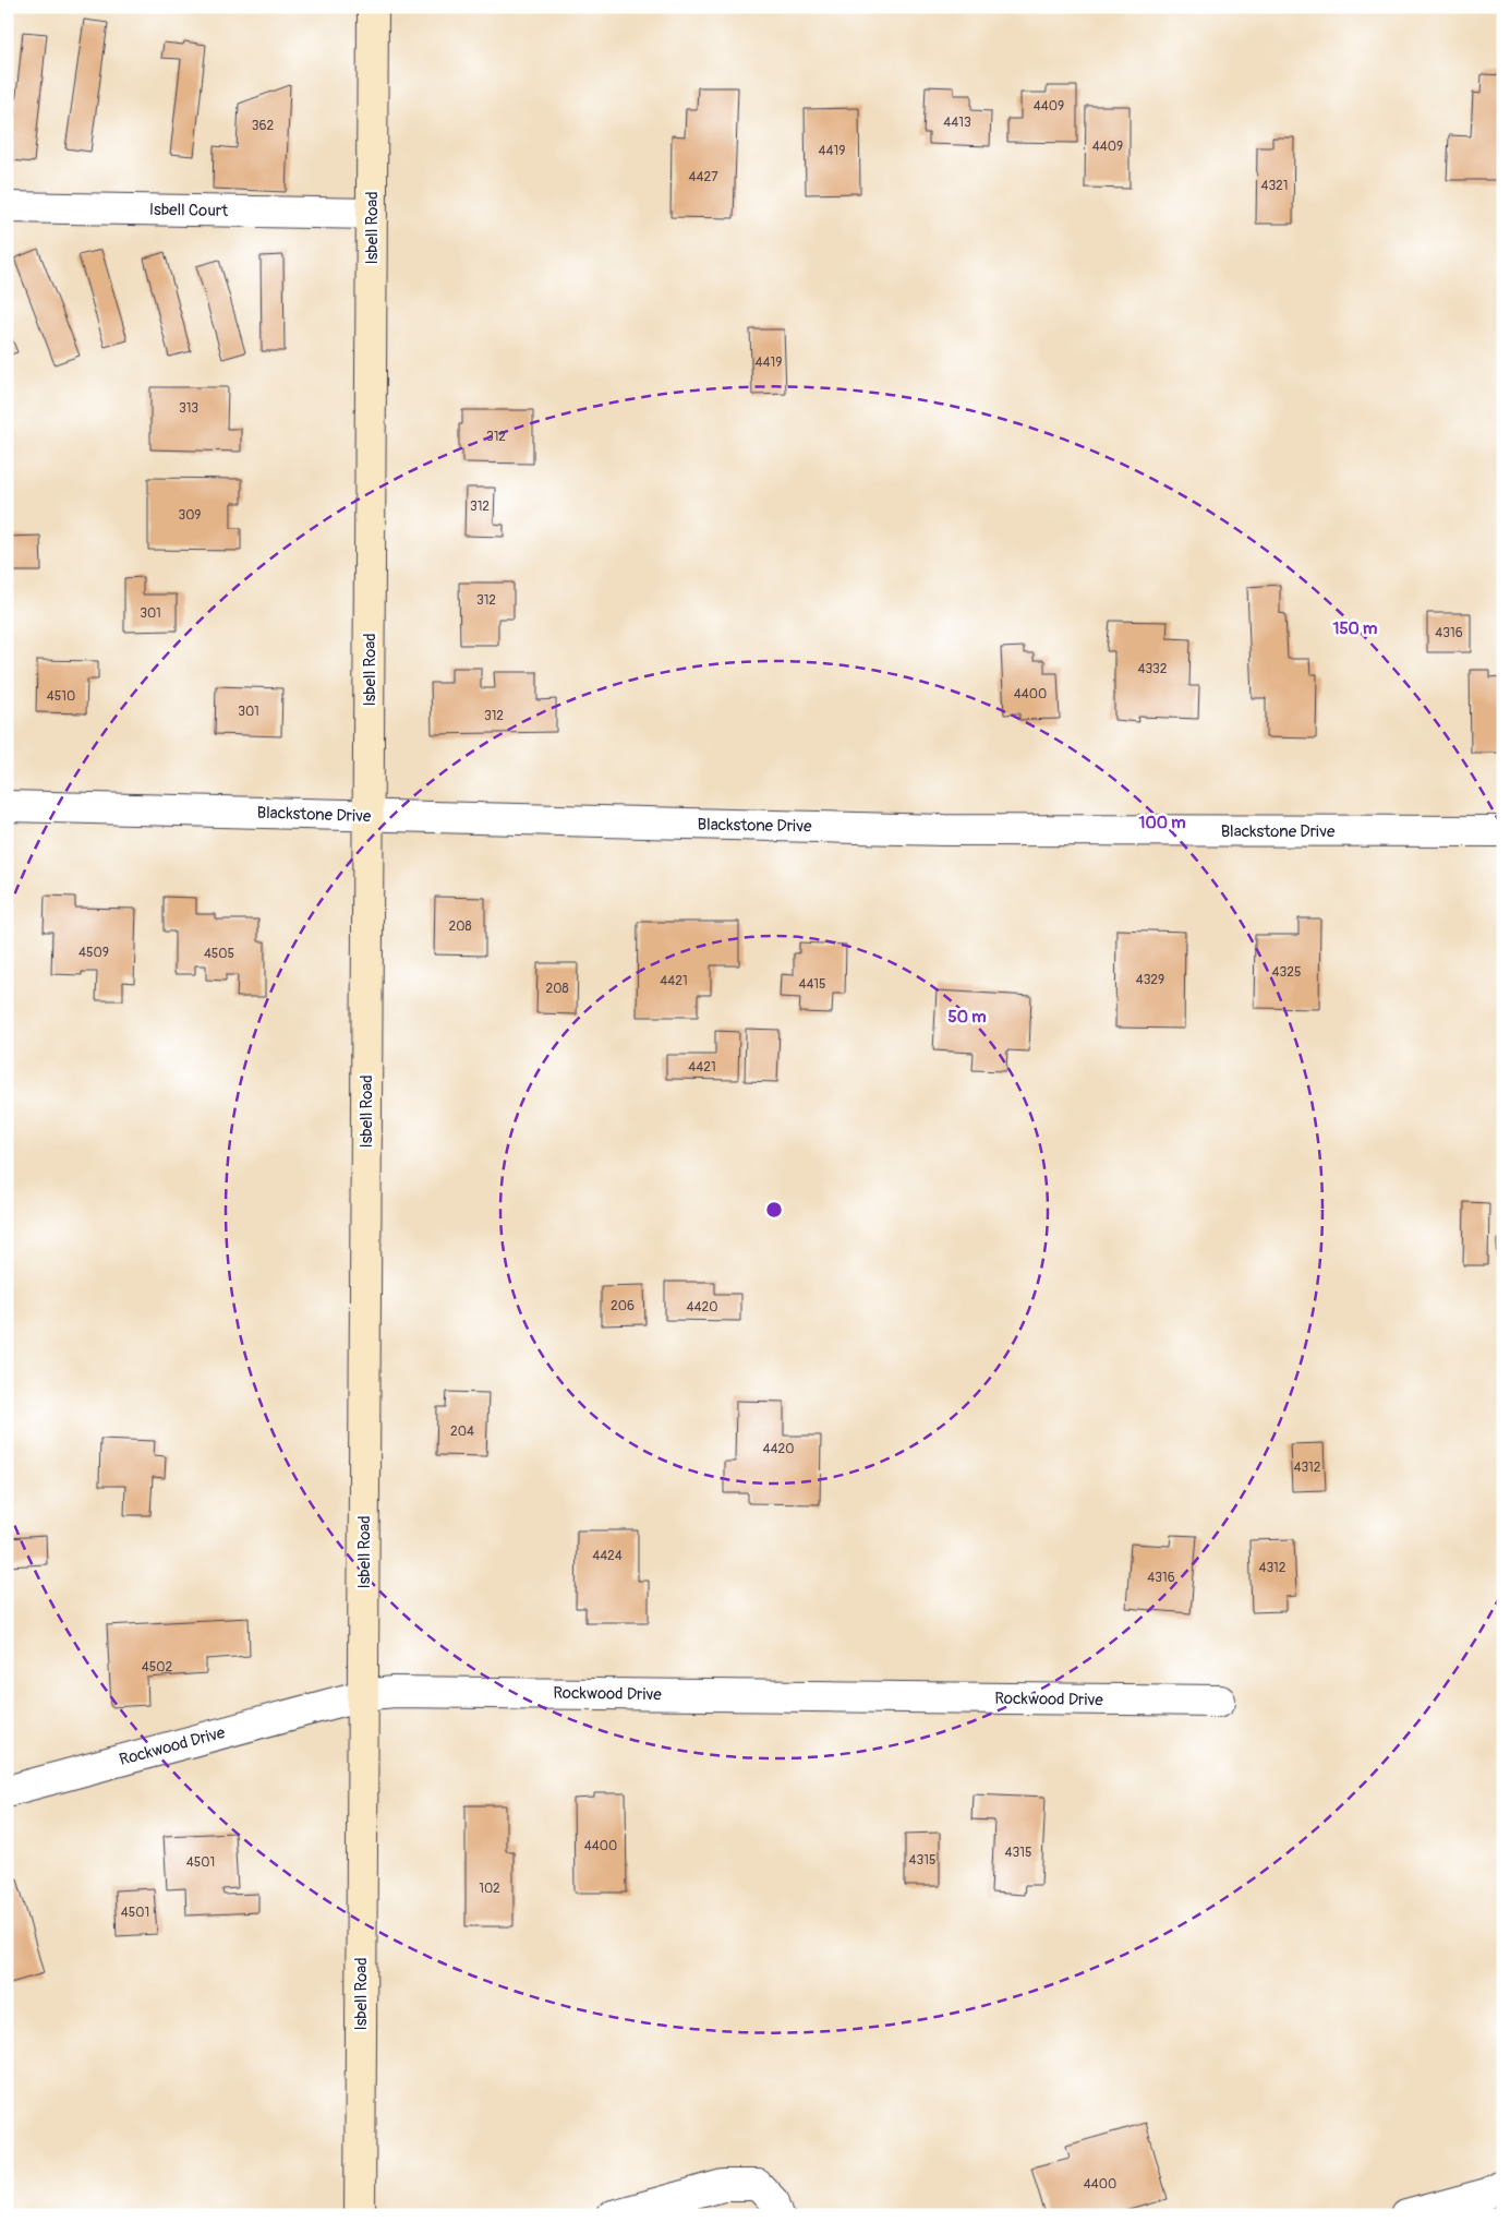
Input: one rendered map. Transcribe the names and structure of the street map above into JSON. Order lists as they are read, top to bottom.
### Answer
{
  "streets": {
    "street": [
      "Isbell Court",
      "Isbell Road",
      "Blackstone Drive",
      "Rockwood Drive"
    ]
  },
  "crossings": [
    ["Isbell Court", "Isbell Road"],
    ["Isbell Road", "Blackstone Drive"],
    ["Isbell Road", "Rockwood Drive"]
  ],
  "house_numbers": [
    "4409",
    "4413",
    "362",
    "4409",
    "4419",
    "4427",
    "4321",
    "4419",
    "313",
    "312",
    "312",
    "309",
    "312",
    "301",
    "4316",
    "4332",
    "4400",
    "4510",
    "301",
    "312",
    "208",
    "4509",
    "4505",
    "4325",
    "4329",
    "4421",
    "4415",
    "208",
    "4421",
    "206",
    "4420",
    "204",
    "4420",
    "4312",
    "4424",
    "4312",
    "4316",
    "4502",
    "4400",
    "4315",
    "4315",
    "4501",
    "102",
    "4501",
    "4400"
  ],
  "rings": ["150 m", "100 m", "50 m"]
}
